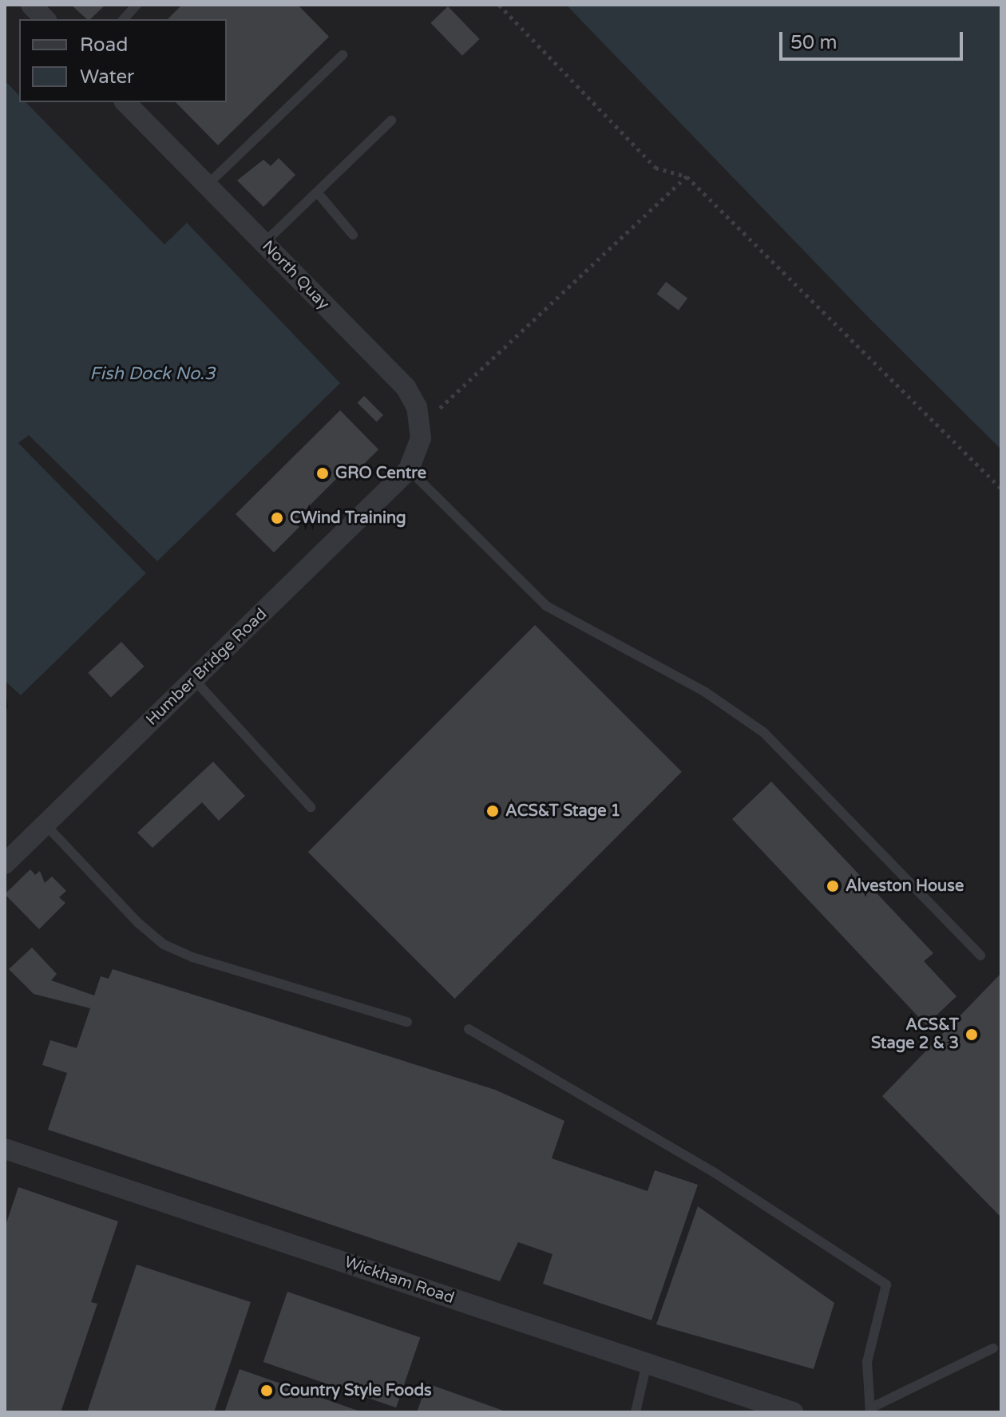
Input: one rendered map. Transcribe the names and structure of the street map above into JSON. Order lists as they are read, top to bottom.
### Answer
{
  "streets": {
    "street": ["North Quay", "Humber Bridge Road", "Wickham Road"]
  },
  "crossings": [
    ["North Quay", "Humber Bridge Road"]
  ],
  "water": ["Fish Dock No.3"],
  "places": [
    "GRO Centre",
    "CWind Training",
    "ACS&T Stage 1",
    "Alveston House",
    "ACS&T Stage 2 & 3",
    "Country Style Foods"
  ],
  "legend": ["Road", "Water"],
  "scale_bar": "50 m"
}
